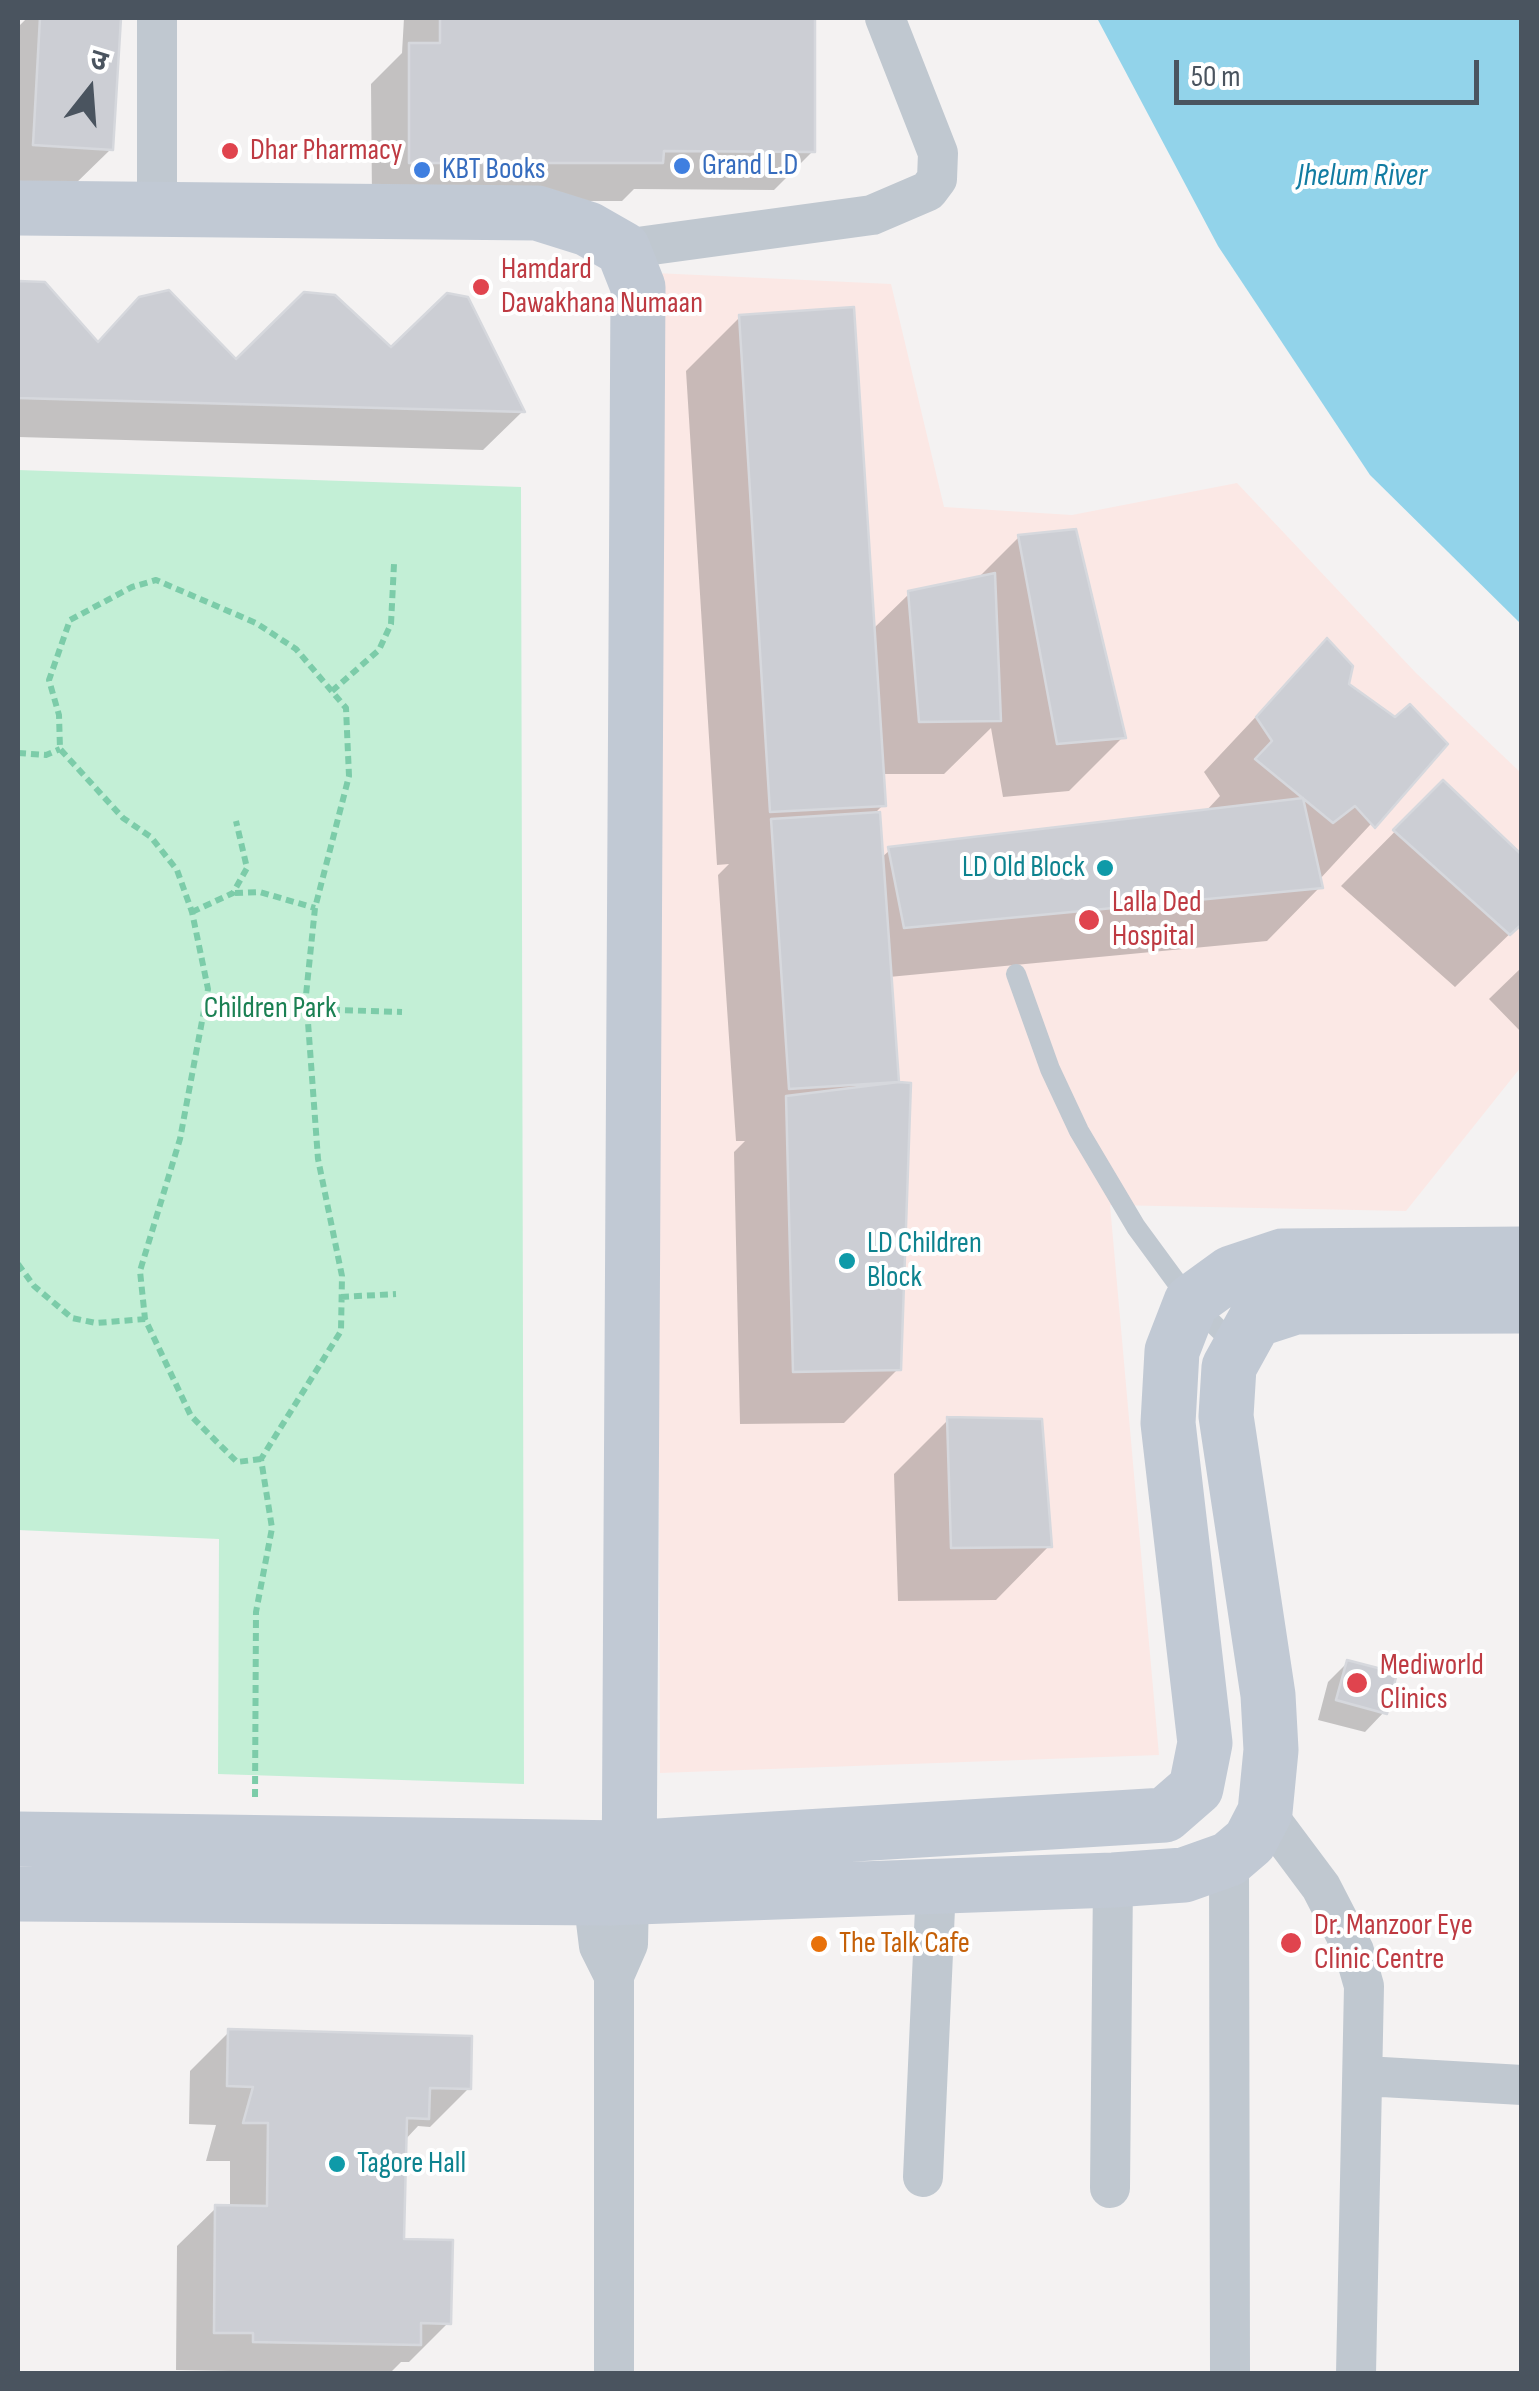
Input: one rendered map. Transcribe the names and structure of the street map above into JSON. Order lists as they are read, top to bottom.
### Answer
{
  "water": ["Jhelum River"],
  "parks": ["Children Park"],
  "places": [
    "Dhar Pharmacy",
    "Grand L.D",
    "KBT Books",
    "Hamdard Dawakhana Numaan",
    "LD Old Block",
    "Lalla Ded Hospital",
    "LD Children Block",
    "Mediworld Clinics",
    "Dr. Manzoor Eye Clinic Centre",
    "The Talk Cafe",
    "Tagore Hall"
  ],
  "scale_bar": "50 m",
  "north": "top"
}
